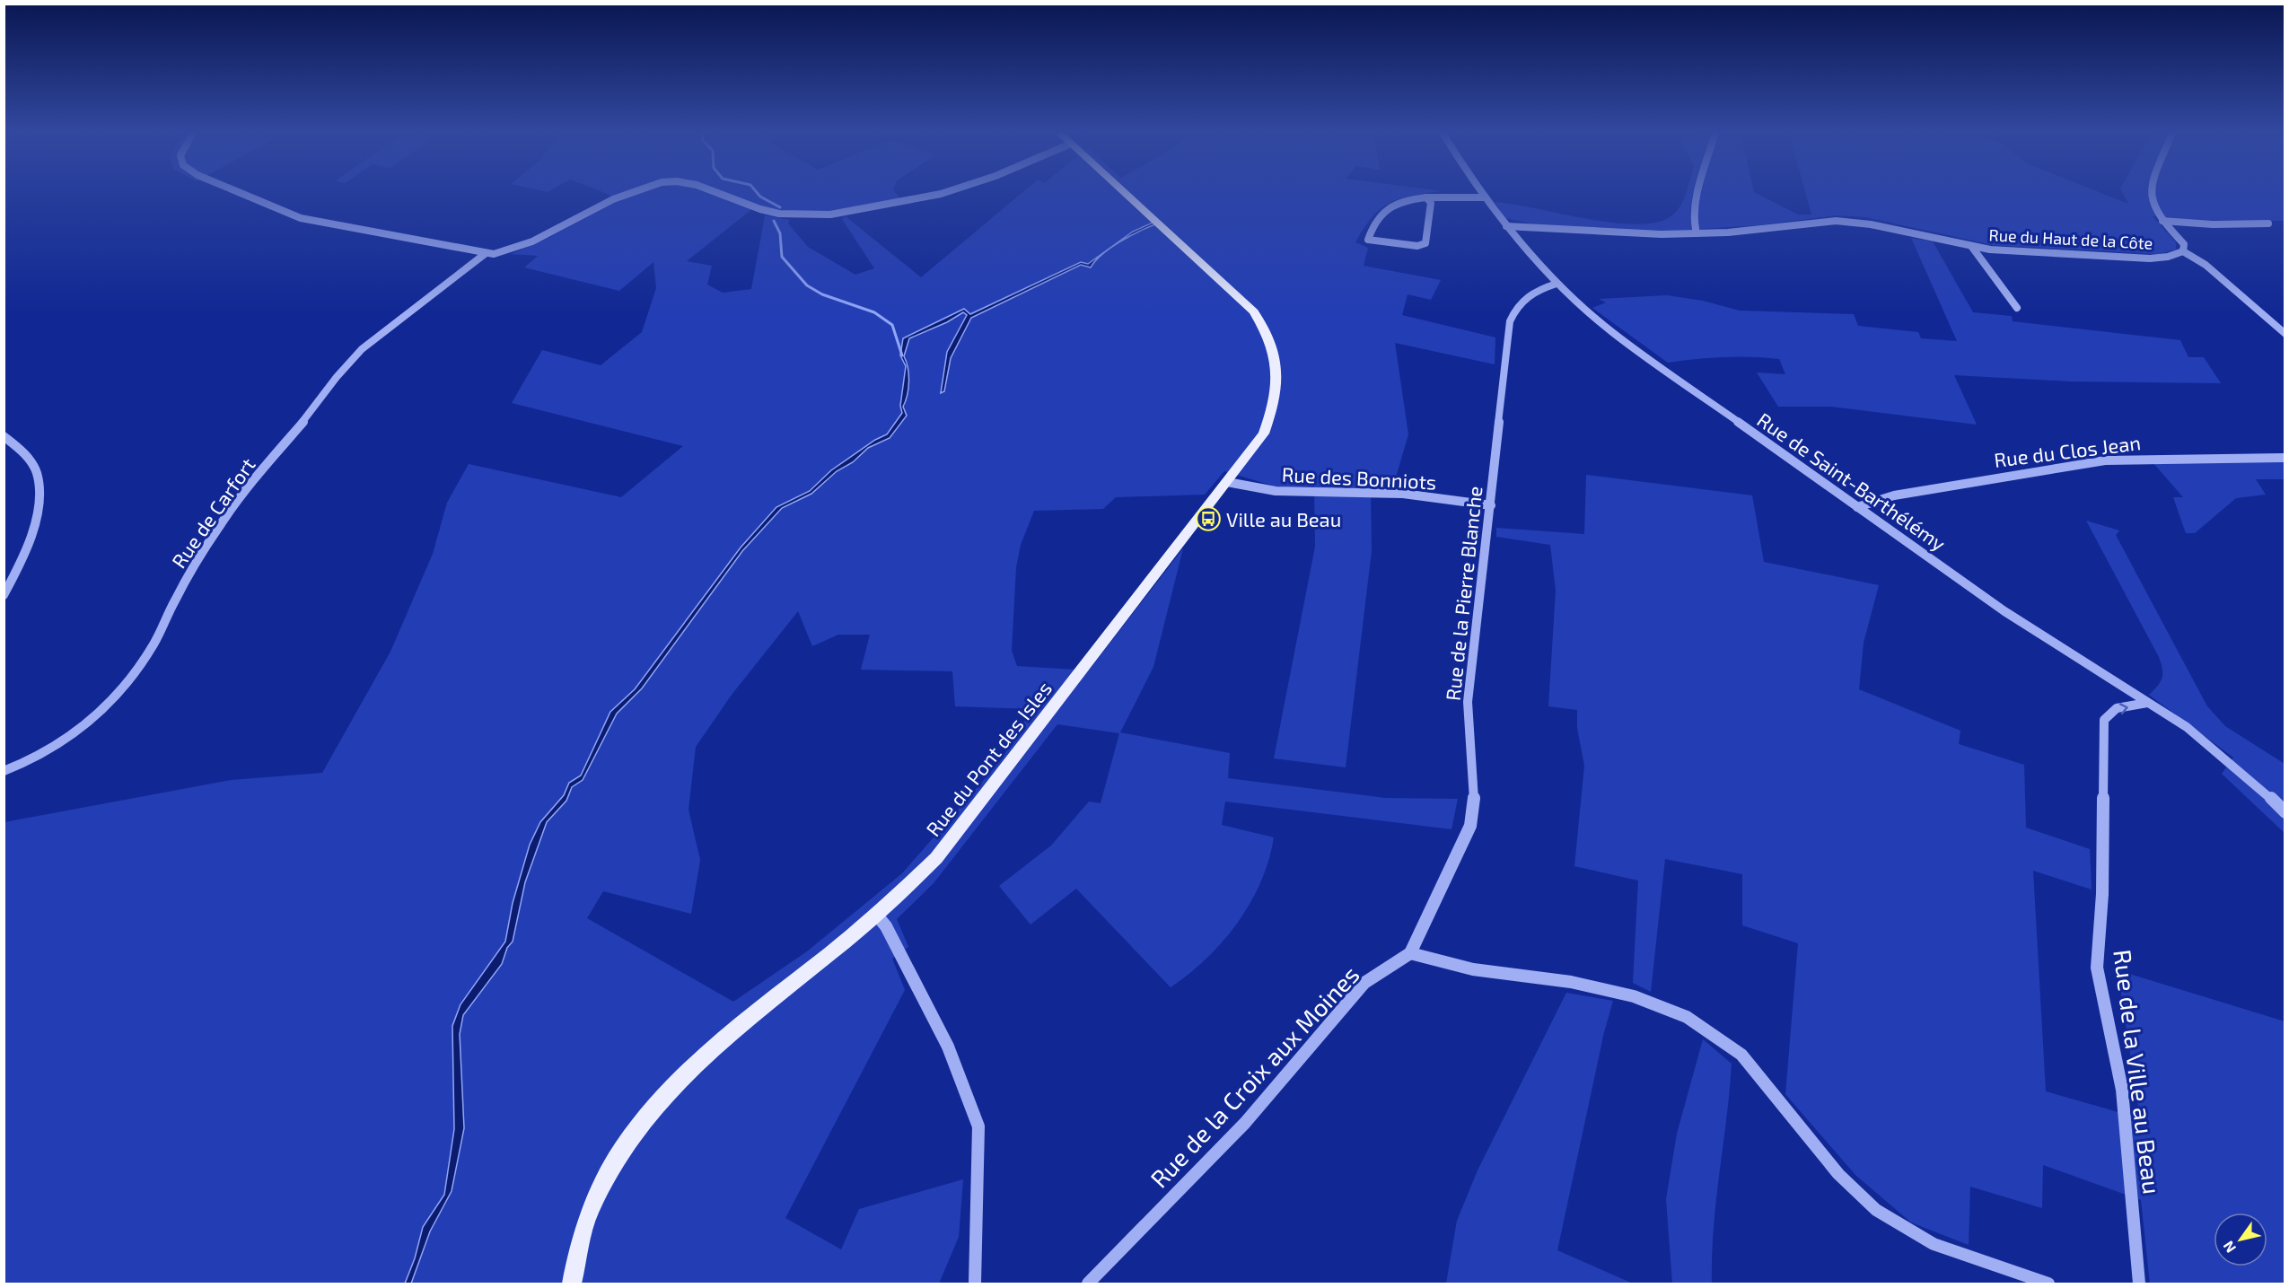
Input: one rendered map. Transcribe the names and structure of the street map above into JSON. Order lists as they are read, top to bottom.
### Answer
{
  "streets": {
    "main road": ["Rue du Pont des Isles"],
    "street": [
      "Rue du Haut de la Côte",
      "Rue du Clos Jean",
      "Rue des Bonniots",
      "Rue de Saint-Barthélémy",
      "Rue de Carfort",
      "Rue de la Pierre Blanche",
      "Rue de la Ville au Beau",
      "Rue de la Croix aux Moines"
    ]
  },
  "crossings": [
    ["Rue du Haut de la Côte", "Rue de Saint-Barthélémy"],
    ["Rue du Clos Jean", "Rue de Saint-Barthélémy"],
    ["Rue des Bonniots", "Rue de la Pierre Blanche"],
    ["Rue des Bonniots", "Rue du Pont des Isles"],
    ["Rue de Saint-Barthélémy", "Rue de la Pierre Blanche"],
    ["Rue de Saint-Barthélémy", "Rue de la Ville au Beau"],
    ["Rue de la Pierre Blanche", "Rue de la Croix aux Moines"]
  ],
  "one_way": ["Rue de la Ville au Beau"],
  "places": {
    "bus stop": ["Ville au Beau"]
  },
  "north": "bottom left"
}
